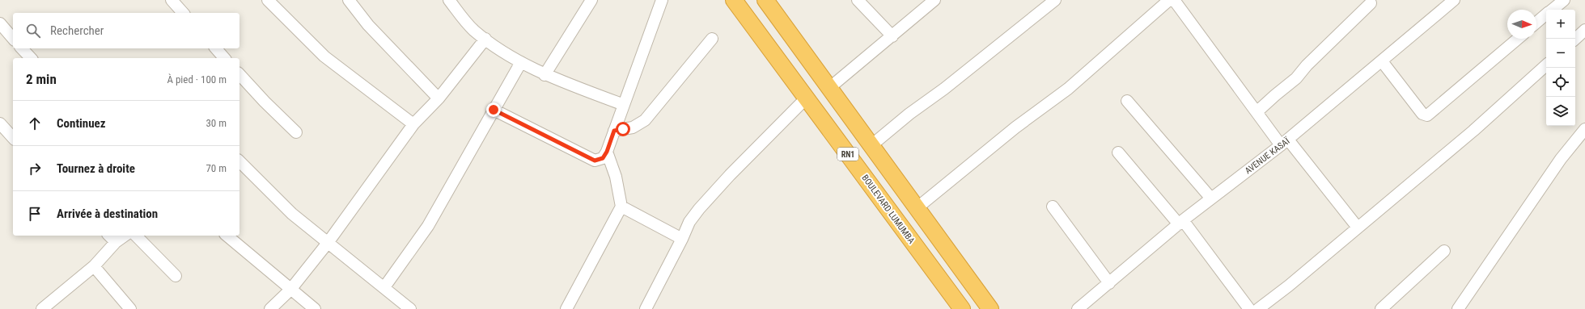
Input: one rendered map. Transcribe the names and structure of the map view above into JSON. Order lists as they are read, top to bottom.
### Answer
{
  "streets": {
    "highway": ["RN1", "BOULEVARD LUMUMBA"],
    "street": ["AVENUE KASAÏ"]
  },
  "north": "right",
  "page": {
    "map_buttons": ["+", "−"],
    "search": "Rechercher",
    "heading": ["2 min", "À pied · 100 m"],
    "list": [
      ["Continuez", "30 m"],
      ["Tournez à droite", "70 m"],
      "Arrivée à destination"
    ]
  }
}
